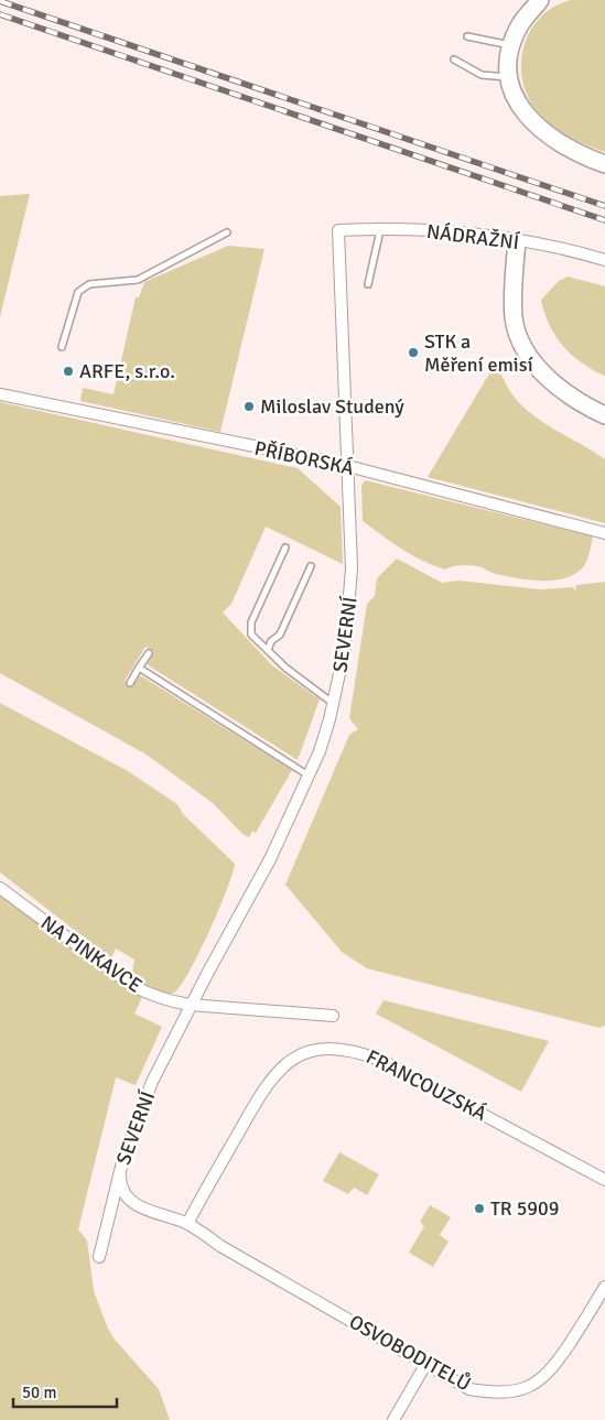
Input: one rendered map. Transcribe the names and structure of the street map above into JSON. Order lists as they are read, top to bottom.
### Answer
{
  "streets": {
    "street": [
      "NÁDRAŽNÍ",
      "PŘÍBORSKÁ",
      "SEVERNÍ",
      "NA PINKAVCE",
      "FRANCOUZSKÁ",
      "OSVOBODITELŮ"
    ]
  },
  "crossings": [
    ["NÁDRAŽNÍ", "SEVERNÍ"],
    ["PŘÍBORSKÁ", "SEVERNÍ"],
    ["SEVERNÍ", "NA PINKAVCE"],
    ["FRANCOUZSKÁ", "OSVOBODITELŮ"]
  ],
  "places": [
    "STK a Měření emisí",
    "ARFE, s.r.o.",
    "Miloslav Studený",
    "TR 5909"
  ],
  "scale_bar": "50 m"
}
